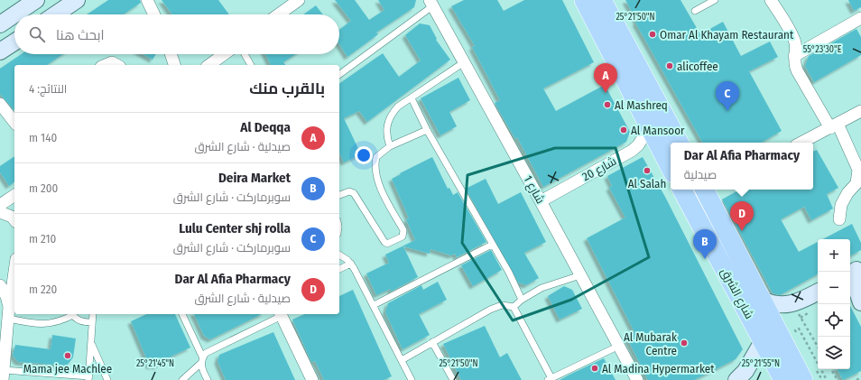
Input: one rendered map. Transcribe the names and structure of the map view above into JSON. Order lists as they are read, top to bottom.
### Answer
{
  "streets": {
    "main road": ["شارع الشرق"],
    "street": ["شارع 20", "شارع 1"]
  },
  "crossings": [
    ["شارع 20", "شارع 1"]
  ],
  "places": [
    "Omar Al Khayam Restaurant",
    "alicoffee",
    "Al Mashreq",
    "Al Mansoor",
    "Al Salah",
    "Al Mubarak Centre",
    "Mama jee Machlee",
    "Al Madina Hypermarket"
  ],
  "page": {
    "search": "ابحث هنا",
    "pins": [
      "A",
      "C",
      "D",
      "B"
    ],
    "heading": ["بالقرب منك", "النتائج: 4"],
    "list": [
      {
        "mark": "A",
        "name": "Al Deqqa",
        "note": "صيدلية · شارع الشرق",
        "value": "140 m"
      },
      {
        "mark": "B",
        "name": "Deira Market",
        "note": "سوبرماركت · شارع الشرق",
        "value": "200 m"
      },
      {
        "mark": "C",
        "name": "Lulu Center shj rolla",
        "note": "سوبرماركت · شارع الشرق",
        "value": "210 m"
      },
      {
        "mark": "D",
        "name": "Dar Al Afia Pharmacy",
        "note": "صيدلية · شارع الشرق",
        "value": "220 m"
      }
    ],
    "popup": ["Dar Al Afia Pharmacy", "صيدلية"],
    "map_buttons": ["+", "−"]
  },
  "coordinates": [
    "25°21'50\"N",
    "55°23'30\"E",
    "25°21'45\"N",
    "25°21'55\"N"
  ]
}
